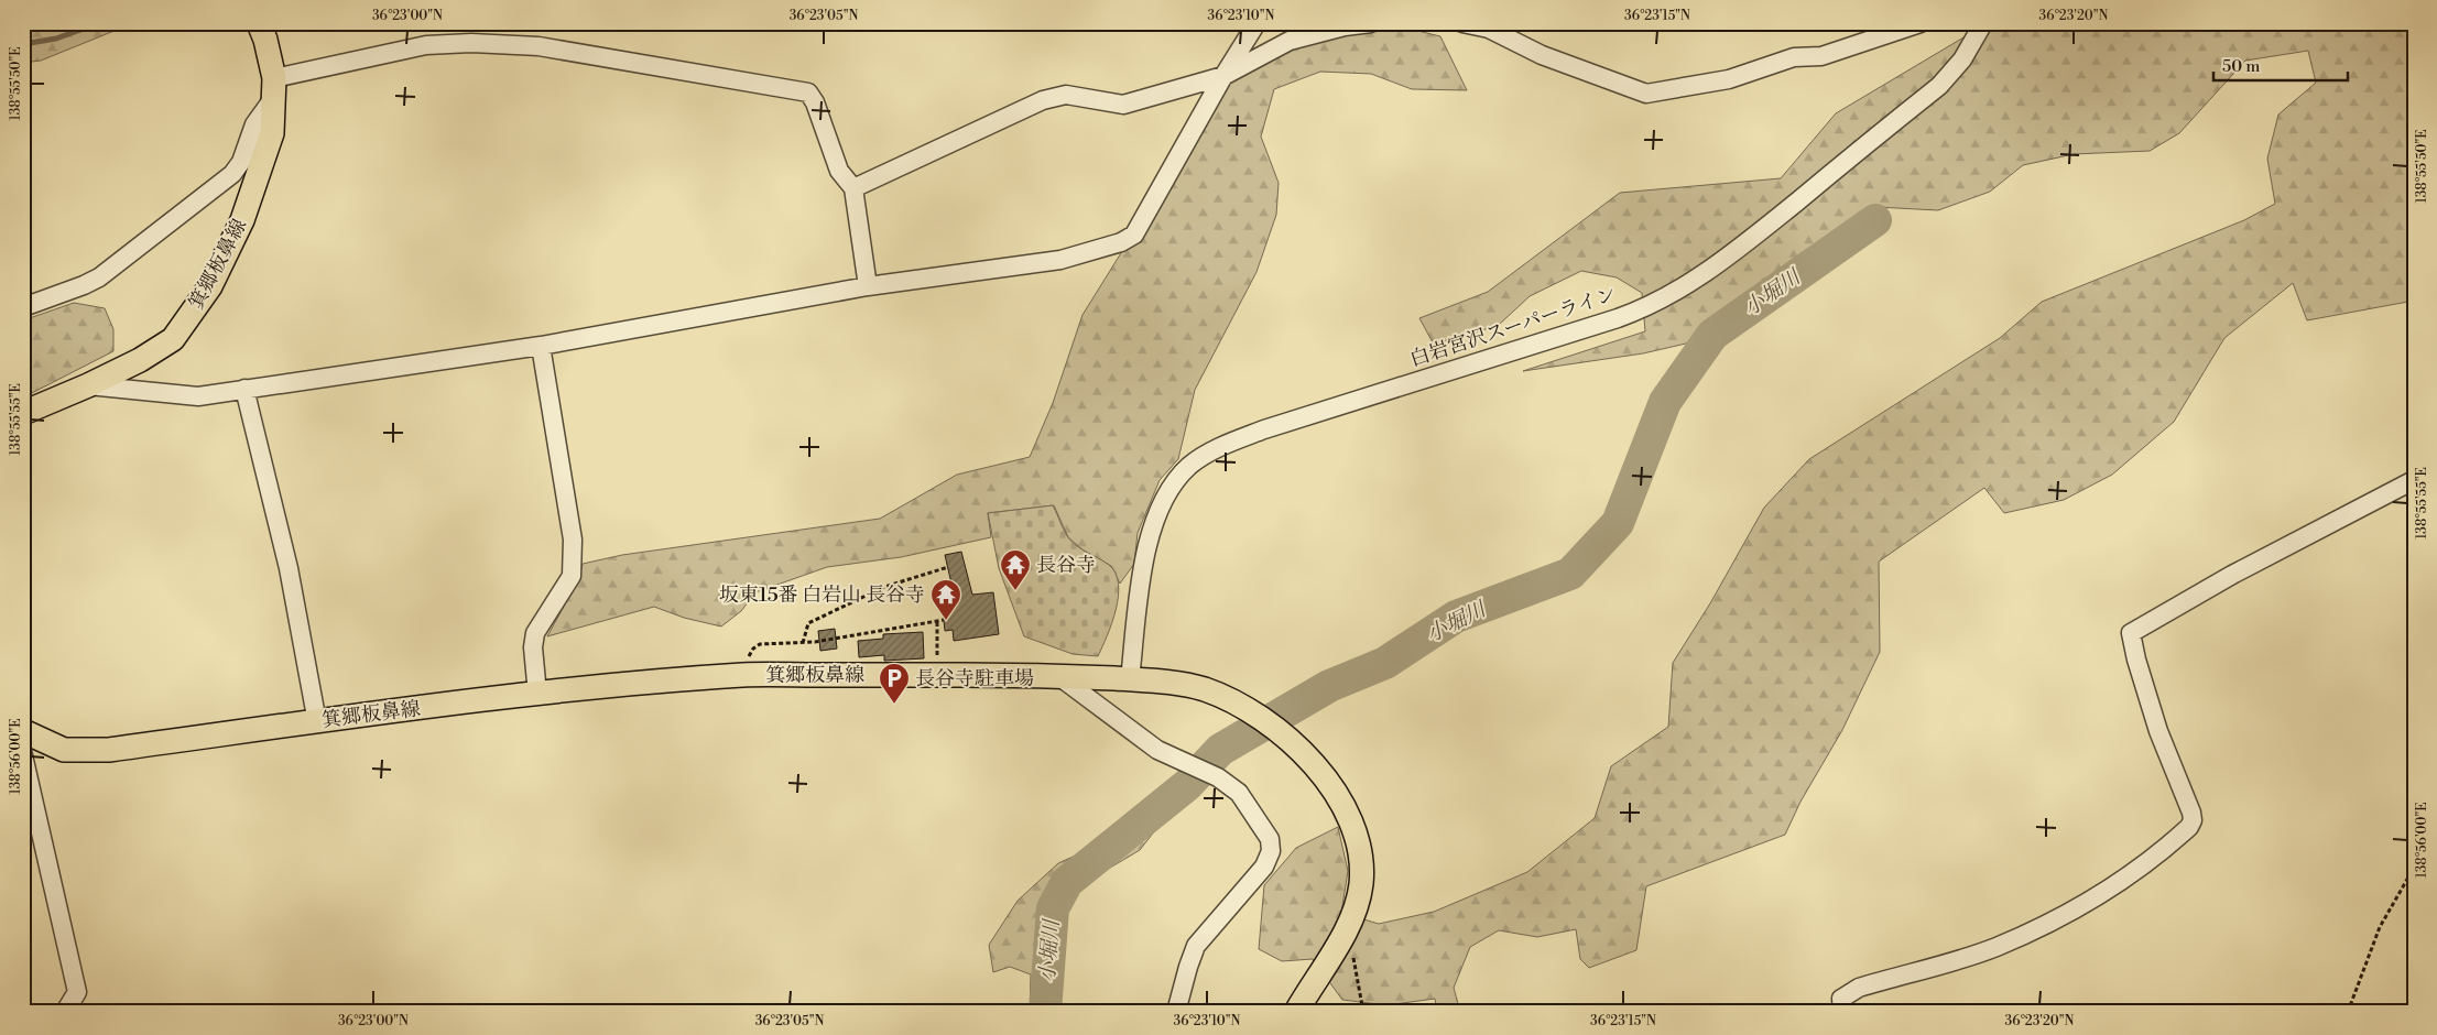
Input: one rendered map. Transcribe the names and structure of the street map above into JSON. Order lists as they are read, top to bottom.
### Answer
{
  "streets": {
    "main road": ["箕郷板鼻線"],
    "street": ["白岩宮沢スーパーライン"]
  },
  "crossings": [
    ["箕郷板鼻線", "白岩宮沢スーパーライン"]
  ],
  "water": ["小堀川"],
  "places": {
    "temple": ["長谷寺", "坂東15番 白岩山 長谷寺"],
    "parking": ["長谷寺駐車場"]
  },
  "scale_bar": "50 m",
  "coordinates": [
    "36°23'00\"N",
    "36°23'05\"N",
    "36°23'10\"N",
    "36°23'15\"N",
    "36°23'20\"N",
    "138°55'50\"E",
    "138°55'55\"E",
    "138°56'00\"E"
  ]
}
